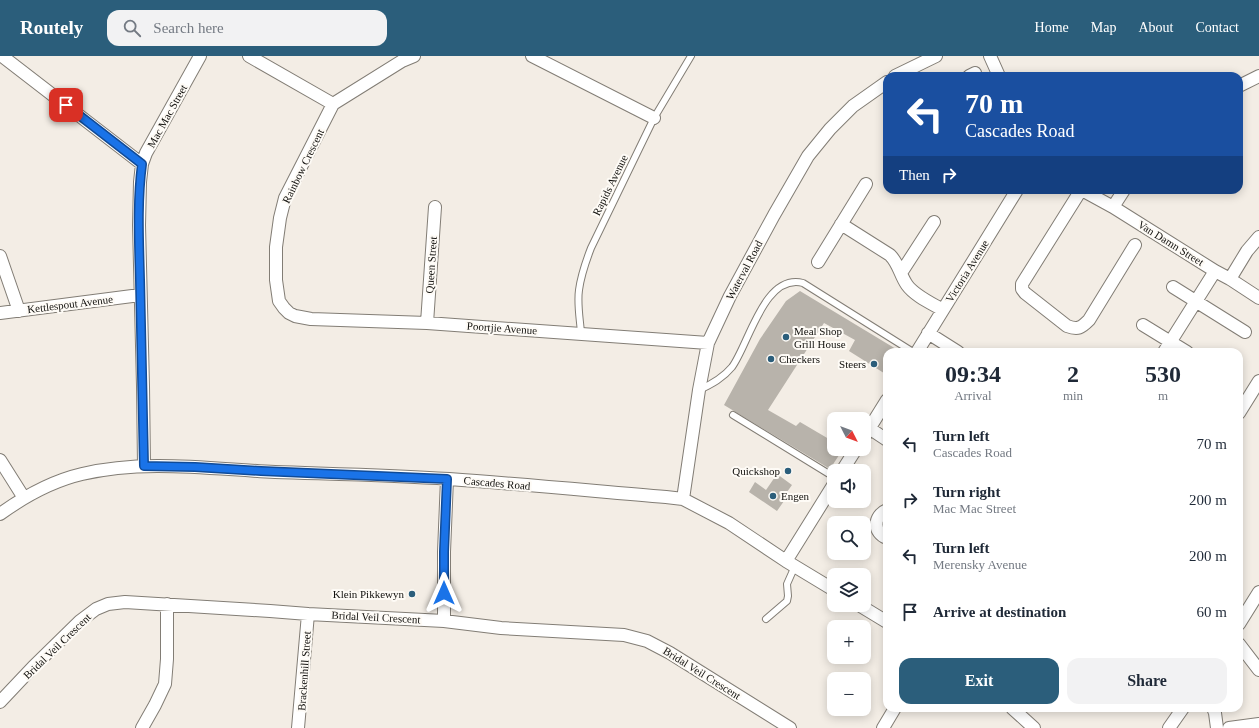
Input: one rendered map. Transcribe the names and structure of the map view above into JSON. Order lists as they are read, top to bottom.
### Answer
{
  "streets": {
    "street": [
      "Mac Mac Street",
      "Rainbow Crescent",
      "Van Damn Street",
      "Queen Street",
      "Waterval Road",
      "Victoria Avenue",
      "Kettlespout Avenue",
      "Poortjie Avenue",
      "Cascades Road",
      "Bridal Veil Crescent",
      "Brackenhill Street"
    ],
    "lane": ["Rapids Avenue"]
  },
  "crossings": [
    ["Mac Mac Street", "Kettlespout Avenue"],
    ["Mac Mac Street", "Cascades Road"],
    ["Rainbow Crescent", "Poortjie Avenue"],
    ["Rapids Avenue", "Poortjie Avenue"],
    ["Queen Street", "Poortjie Avenue"],
    ["Waterval Road", "Poortjie Avenue"],
    ["Waterval Road", "Cascades Road"],
    ["Bridal Veil Crescent", "Brackenhill Street"]
  ],
  "places": [
    "Meal Shop Grill House",
    "Checkers",
    "Steers",
    "Quickshop",
    "Engen",
    "Klein Pikkewyn"
  ],
  "north": "bottom right",
  "page": {
    "header": "Routely",
    "search": "Search here",
    "nav": [
      "Home",
      "Map",
      "About",
      "Contact"
    ],
    "turn": ["70 m", "Cascades Road"],
    "then": "Then",
    "eta": [
      "09:34",
      "Arrival",
      "2",
      "min",
      "530",
      "m"
    ],
    "map_buttons": ["+", "−"],
    "list": [
      {
        "name": "Turn left",
        "note": "Cascades Road",
        "value": "70 m"
      },
      {
        "name": "Turn right",
        "note": "Mac Mac Street",
        "value": "200 m"
      },
      {
        "name": "Turn left",
        "note": "Merensky Avenue",
        "value": "200 m"
      },
      {
        "name": "Arrive at destination",
        "value": "60 m"
      }
    ],
    "buttons": ["Exit", "Share"]
  }
}
